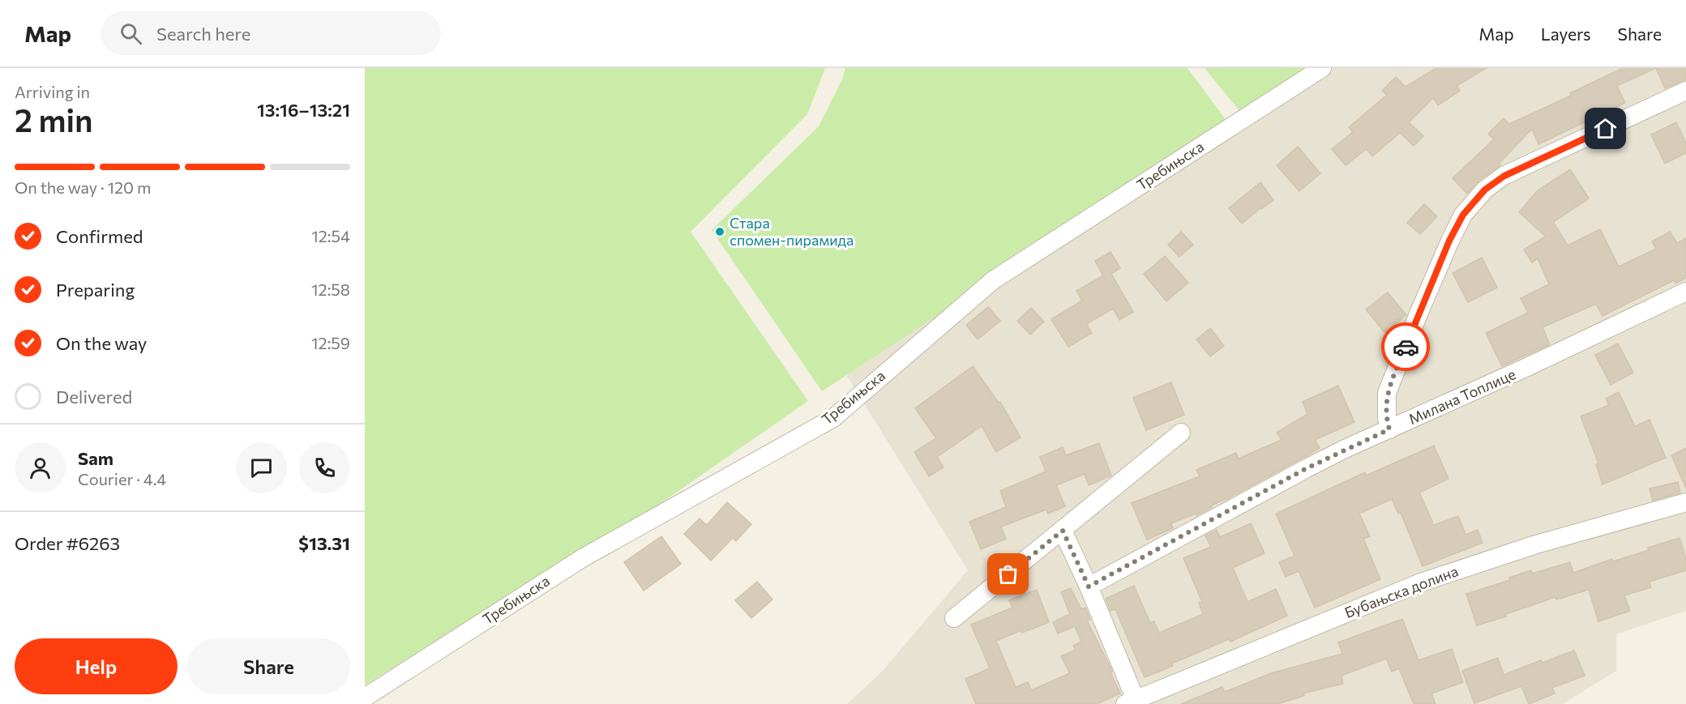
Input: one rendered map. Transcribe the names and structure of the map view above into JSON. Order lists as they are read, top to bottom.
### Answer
{
  "streets": {
    "street": ["Требињска", "Милана Топлице", "Бубањска долина"]
  },
  "places": ["Стара спомен-пирамида"],
  "page": {
    "header": "Map",
    "search": "Search here",
    "nav": ["Map", "Layers", "Share"],
    "heading": ["2 min", "Arriving in", "13:16–13:21"],
    "panel": [
      "Sam",
      "Courier · 4.4",
      "Order #6263",
      "$13.31"
    ],
    "bar": "On the way · 120 m",
    "list": [
      ["Confirmed", "12:54"],
      ["Preparing", "12:58"],
      ["On the way", "12:59"],
      "Delivered"
    ],
    "buttons": ["Help", "Share"]
  }
}
